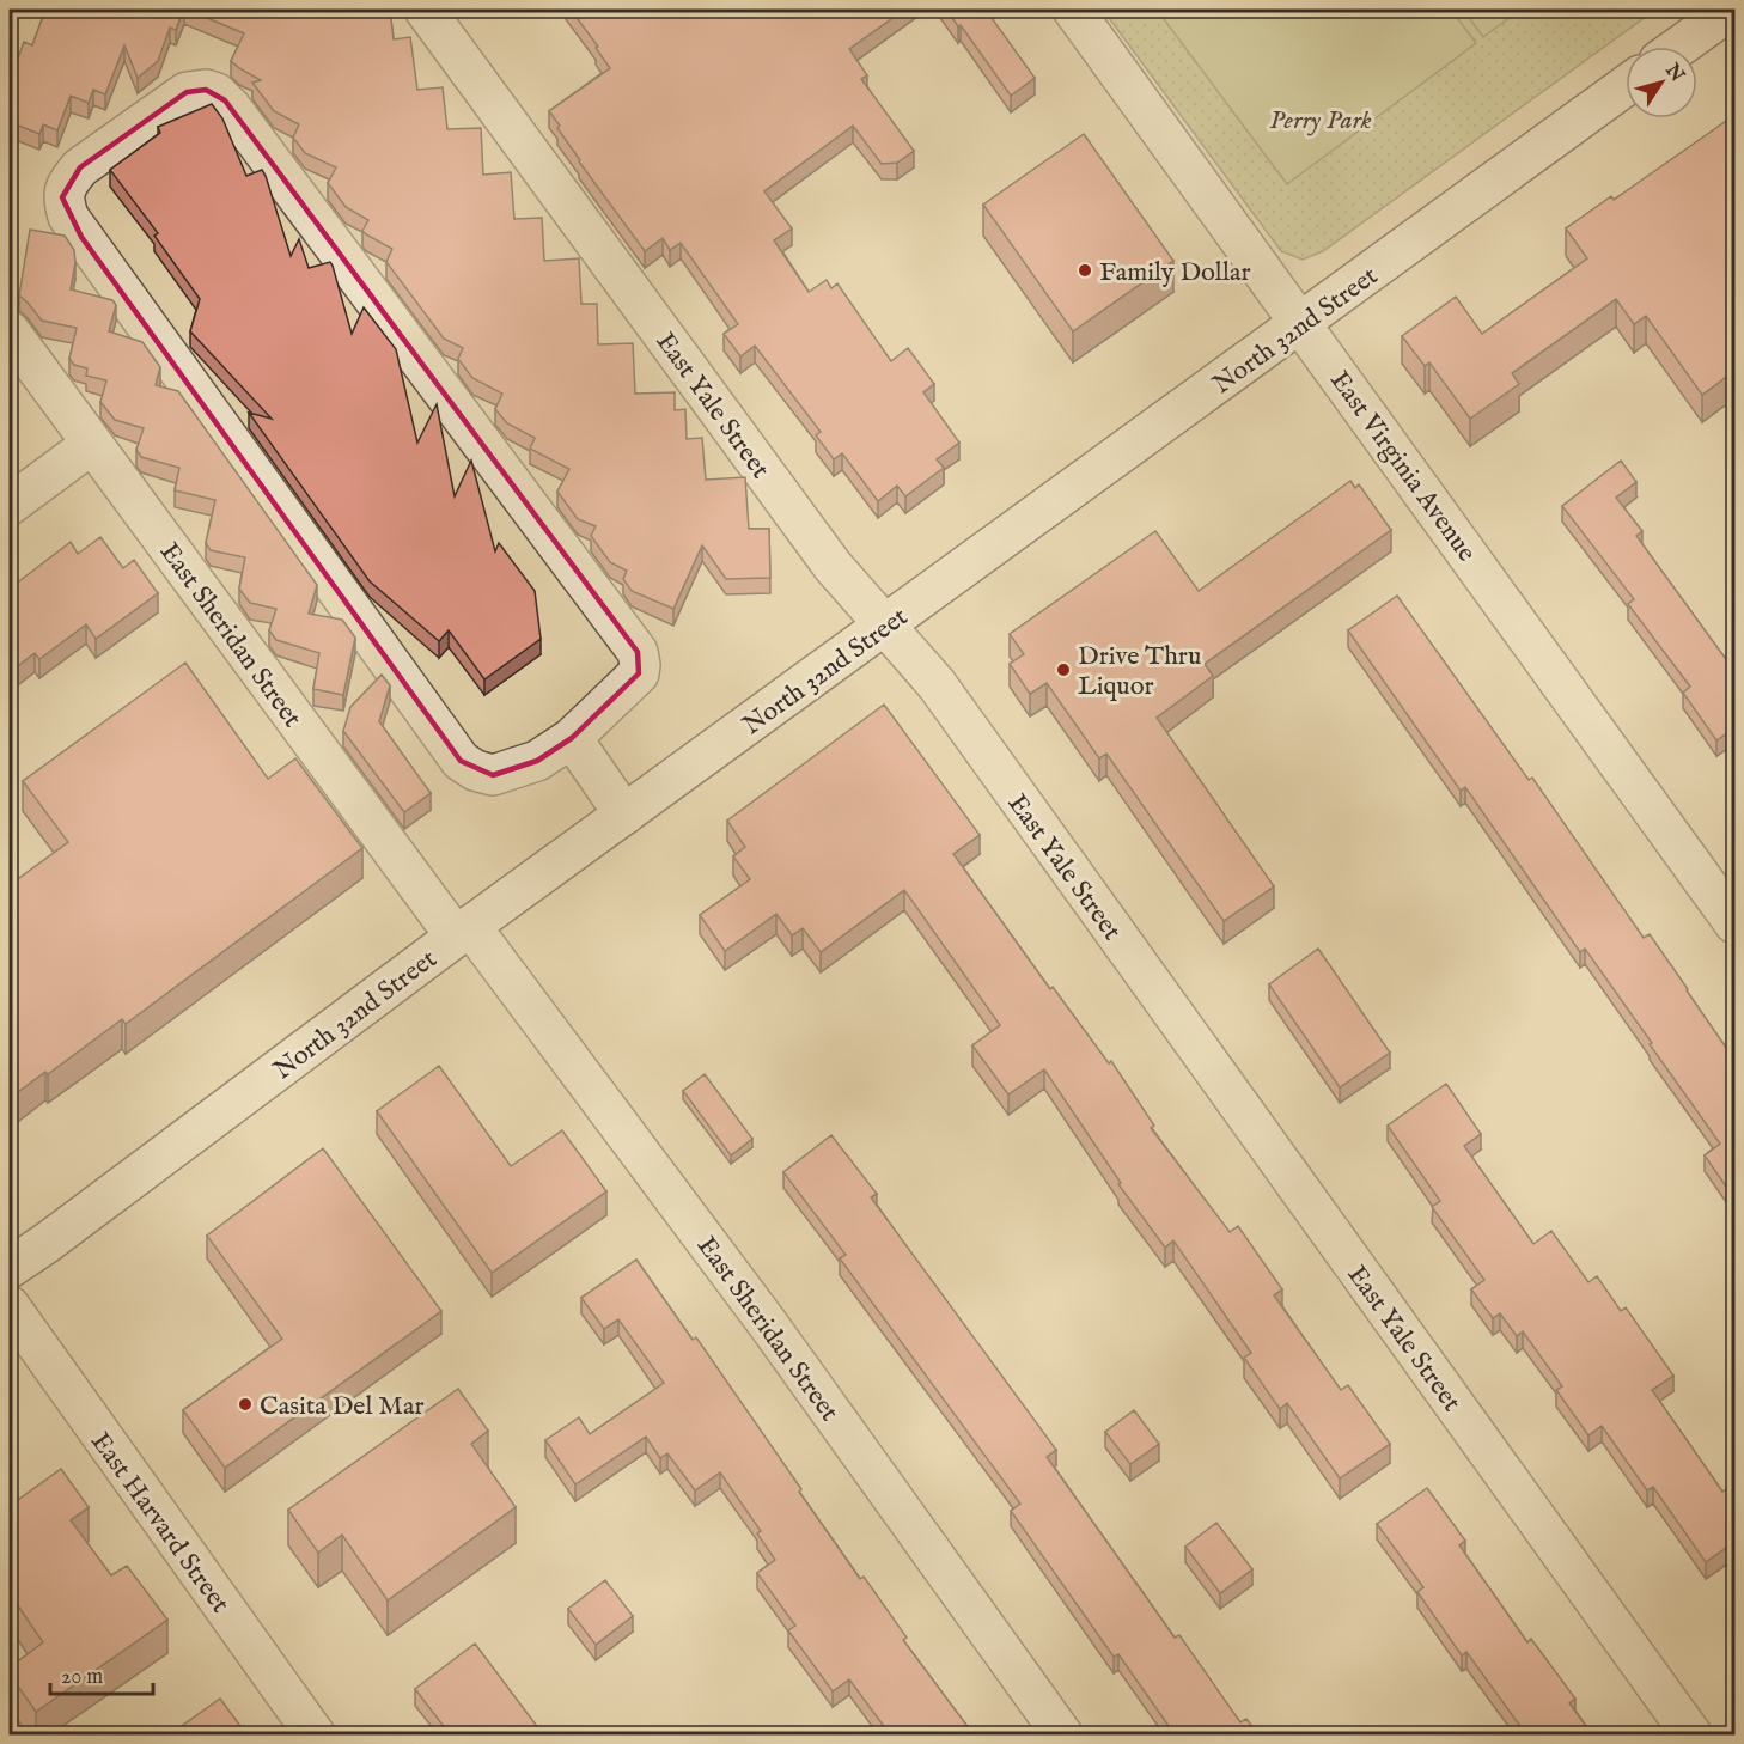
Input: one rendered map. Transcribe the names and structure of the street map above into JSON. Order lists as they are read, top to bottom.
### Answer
{
  "streets": {
    "street": [
      "North 32nd Street",
      "East Yale Street",
      "East Virginia Avenue",
      "East Sheridan Street",
      "East Harvard Street"
    ]
  },
  "crossings": [
    ["North 32nd Street", "East Yale Street"],
    ["North 32nd Street", "East Virginia Avenue"],
    ["North 32nd Street", "East Sheridan Street"]
  ],
  "parks": ["Perry Park"],
  "places": ["Family Dollar", "Drive Thru Liquor", "Casita Del Mar"],
  "scale_bar": "20 m",
  "north": "top right"
}
